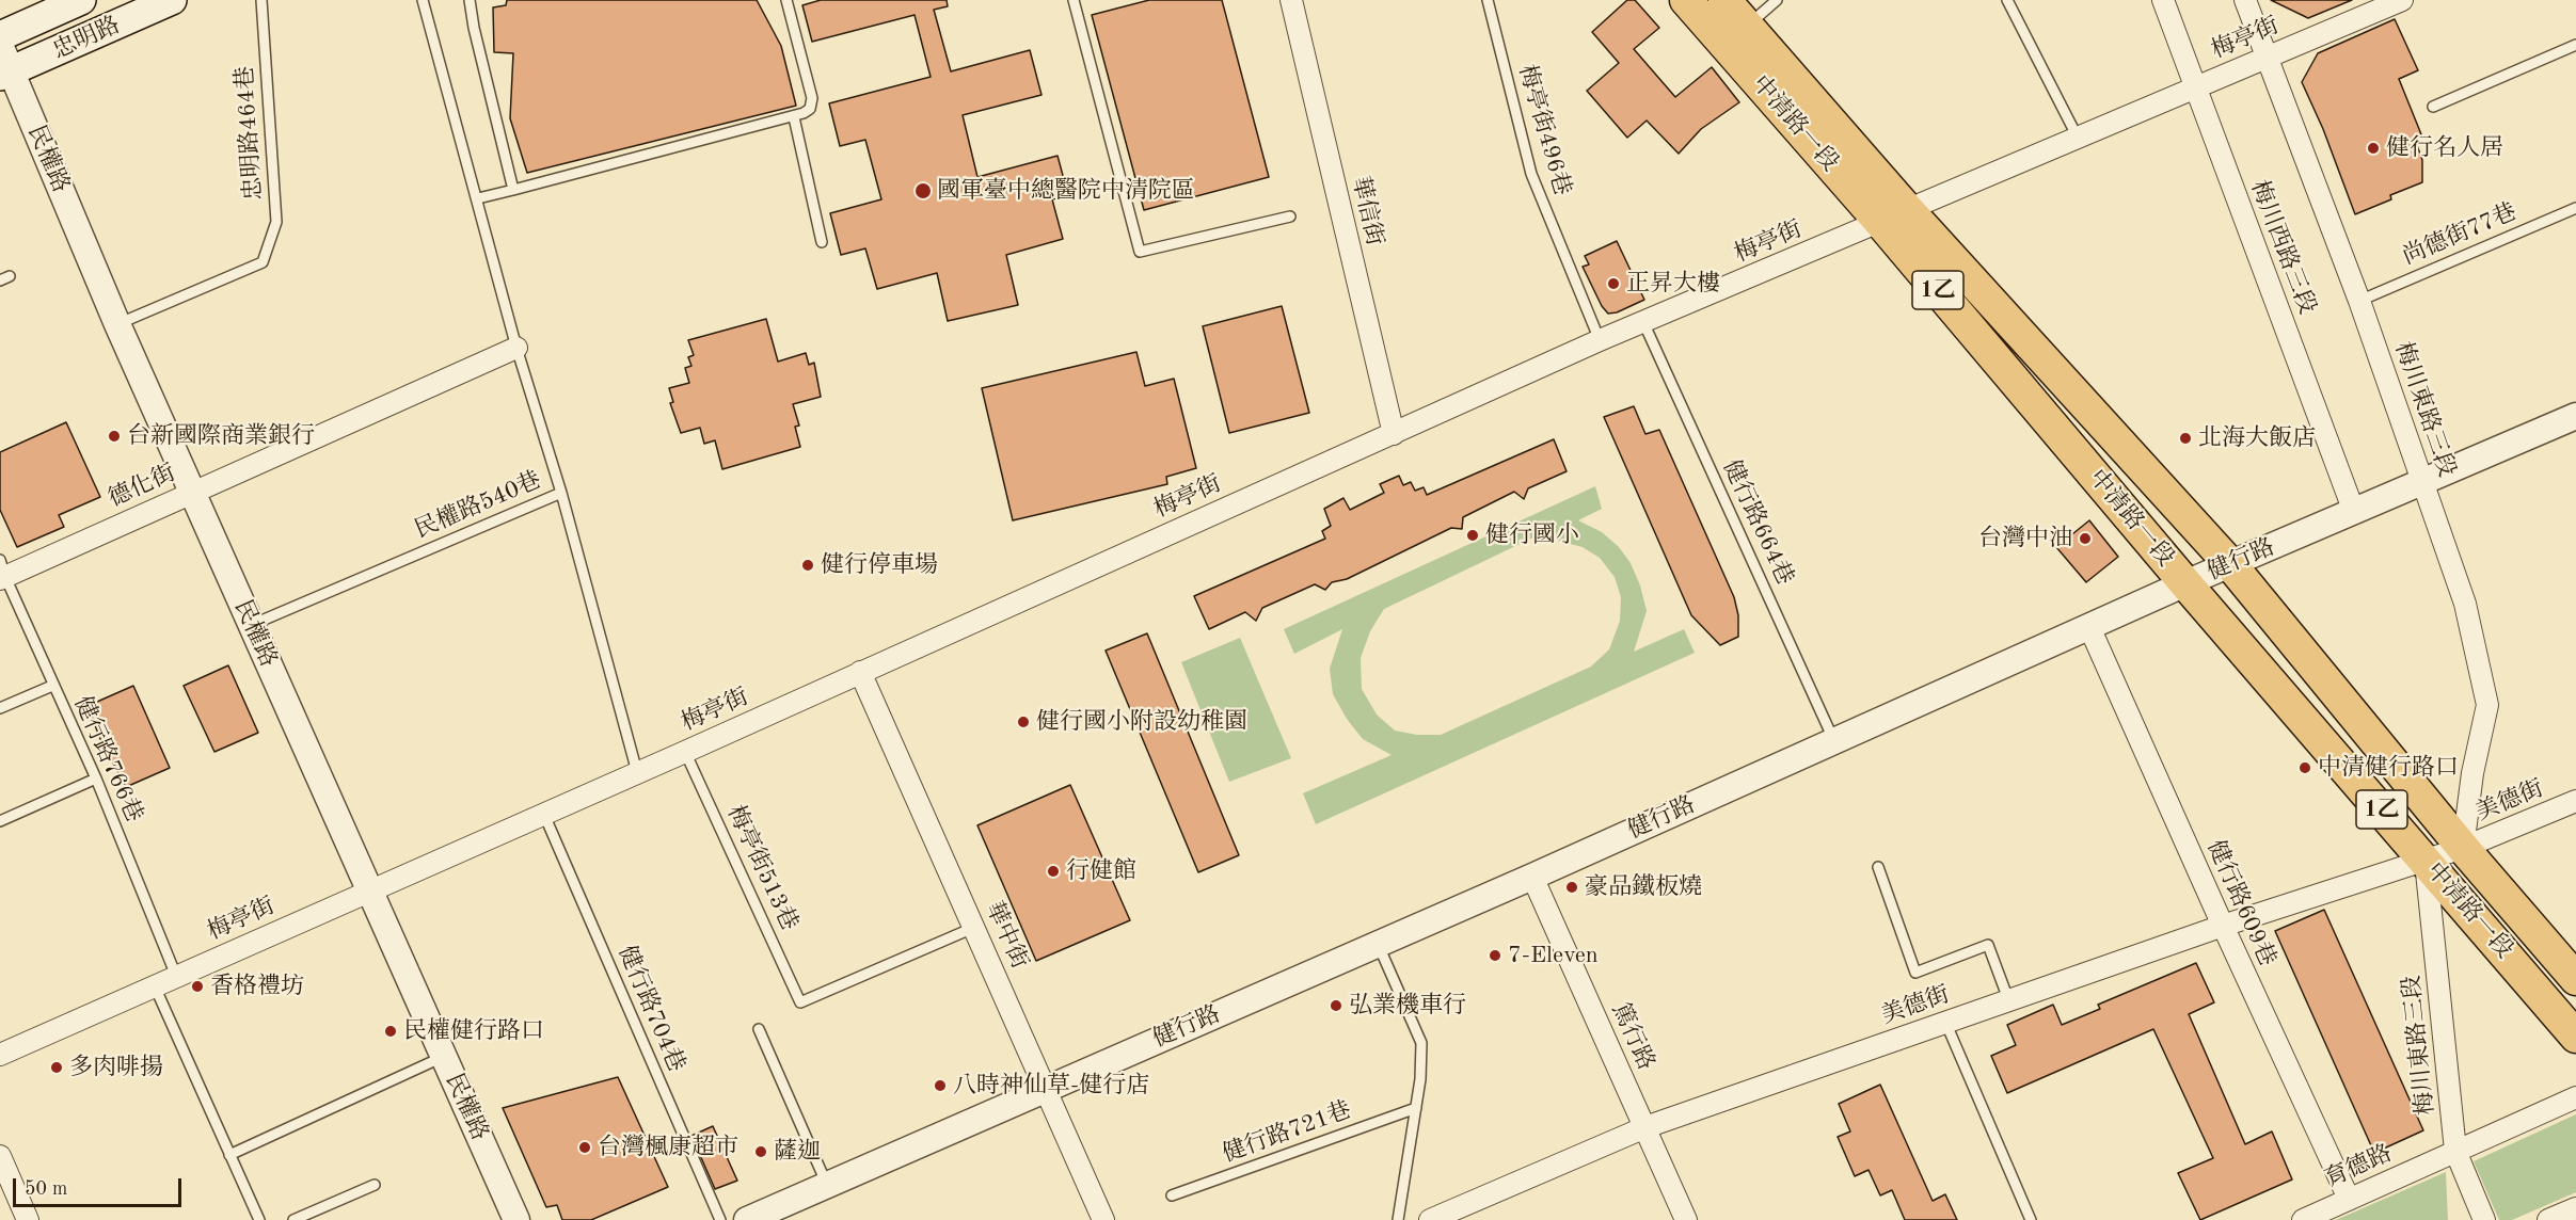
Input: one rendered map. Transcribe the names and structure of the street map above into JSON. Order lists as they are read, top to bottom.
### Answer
{
  "streets": {
    "main road": ["忠明路", "中清路一段", "1乙"],
    "street": [
      "梅亭街",
      "民權路",
      "華信街",
      "梅川西路三段",
      "梅川東路三段",
      "德化街",
      "健行路",
      "美德街",
      "健行路609巷",
      "華中街",
      "篤行路",
      "育德路"
    ],
    "lane": [
      "梅亭街496巷",
      "忠明路464巷",
      "尚德街77巷",
      "民權路540巷",
      "健行路664巷",
      "健行路766巷",
      "梅亭街513巷",
      "健行路704巷",
      "健行路721巷"
    ]
  },
  "crossings": [
    ["忠明路", "民權路"],
    ["梅亭街", "中清路一段"],
    ["梅亭街", "梅亭街496巷"],
    ["梅亭街", "民權路"],
    ["梅亭街", "華信街"],
    ["梅亭街", "梅川西路三段"],
    ["梅亭街", "梅川東路三段"],
    ["梅亭街", "民權路540巷"],
    ["梅亭街", "健行路664巷"],
    ["梅亭街", "健行路766巷"],
    ["梅亭街", "梅亭街513巷"],
    ["梅亭街", "華中街"],
    ["梅亭街", "健行路704巷"],
    ["中清路一段", "梅川東路三段"],
    ["中清路一段", "健行路"],
    ["中清路一段", "美德街"],
    ["忠明路464巷", "民權路"],
    ["民權路", "德化街"],
    ["民權路", "民權路540巷"],
    ["尚德街77巷", "梅川東路三段"],
    ["梅川西路三段", "健行路"],
    ["梅川東路三段", "健行路"],
    ["梅川東路三段", "美德街"],
    ["梅川東路三段", "育德路"],
    ["德化街", "健行路766巷"],
    ["健行路664巷", "健行路"],
    ["健行路", "健行路609巷"],
    ["健行路", "華中街"],
    ["健行路", "篤行路"],
    ["美德街", "健行路609巷"],
    ["美德街", "篤行路"],
    ["梅亭街513巷", "華中街"],
    ["健行路609巷", "育德路"]
  ],
  "places": [
    "健行名人居",
    "國軍臺中總醫院中清院區",
    "正昇大樓",
    "台新國際商業銀行",
    "北海大飯店",
    "健行國小",
    "台灣中油",
    "健行停車場",
    "健行國小附設幼稚園",
    "中清健行路口",
    "行健館",
    "豪品鐵板燒",
    "7-Eleven",
    "香格禮坊",
    "弘業機車行",
    "民權健行路口",
    "多肉啡揚",
    "八時神仙草-健行店",
    "台灣楓康超市",
    "薩迦"
  ],
  "scale_bar": "50 m"
}
